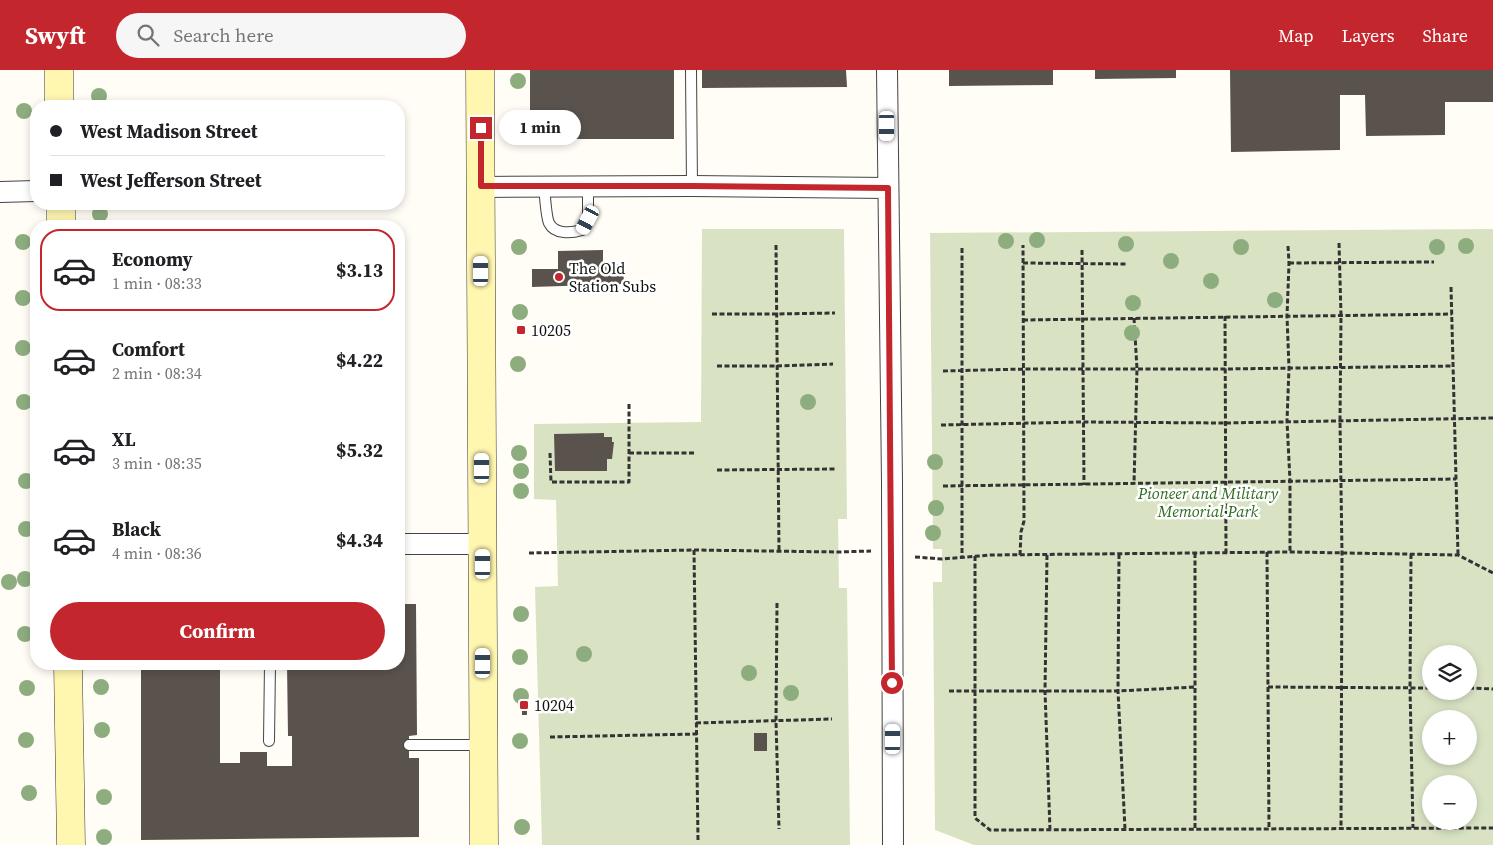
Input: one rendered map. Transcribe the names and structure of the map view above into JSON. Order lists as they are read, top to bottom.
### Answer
{
  "parks": ["Pioneer and Military Memorial Park"],
  "places": {
    "other": ["The Old Station Subs"],
    "transit": ["10205", "10204"]
  },
  "page": {
    "header": "Swyft",
    "search": "Search here",
    "nav": ["Map", "Layers", "Share"],
    "banner": ["West Madison Street", "West Jefferson Street"],
    "bubble": "1 min",
    "list": [
      {
        "name": "Economy",
        "note": "1 min · 08:33",
        "value": "$3.13"
      },
      {
        "name": "Comfort",
        "note": "2 min · 08:34",
        "value": "$4.22"
      },
      {
        "name": "XL",
        "note": "3 min · 08:35",
        "value": "$5.32"
      },
      {
        "name": "Black",
        "note": "4 min · 08:36",
        "value": "$4.34"
      }
    ],
    "buttons": "Confirm",
    "map_buttons": ["+", "−"]
  }
}
